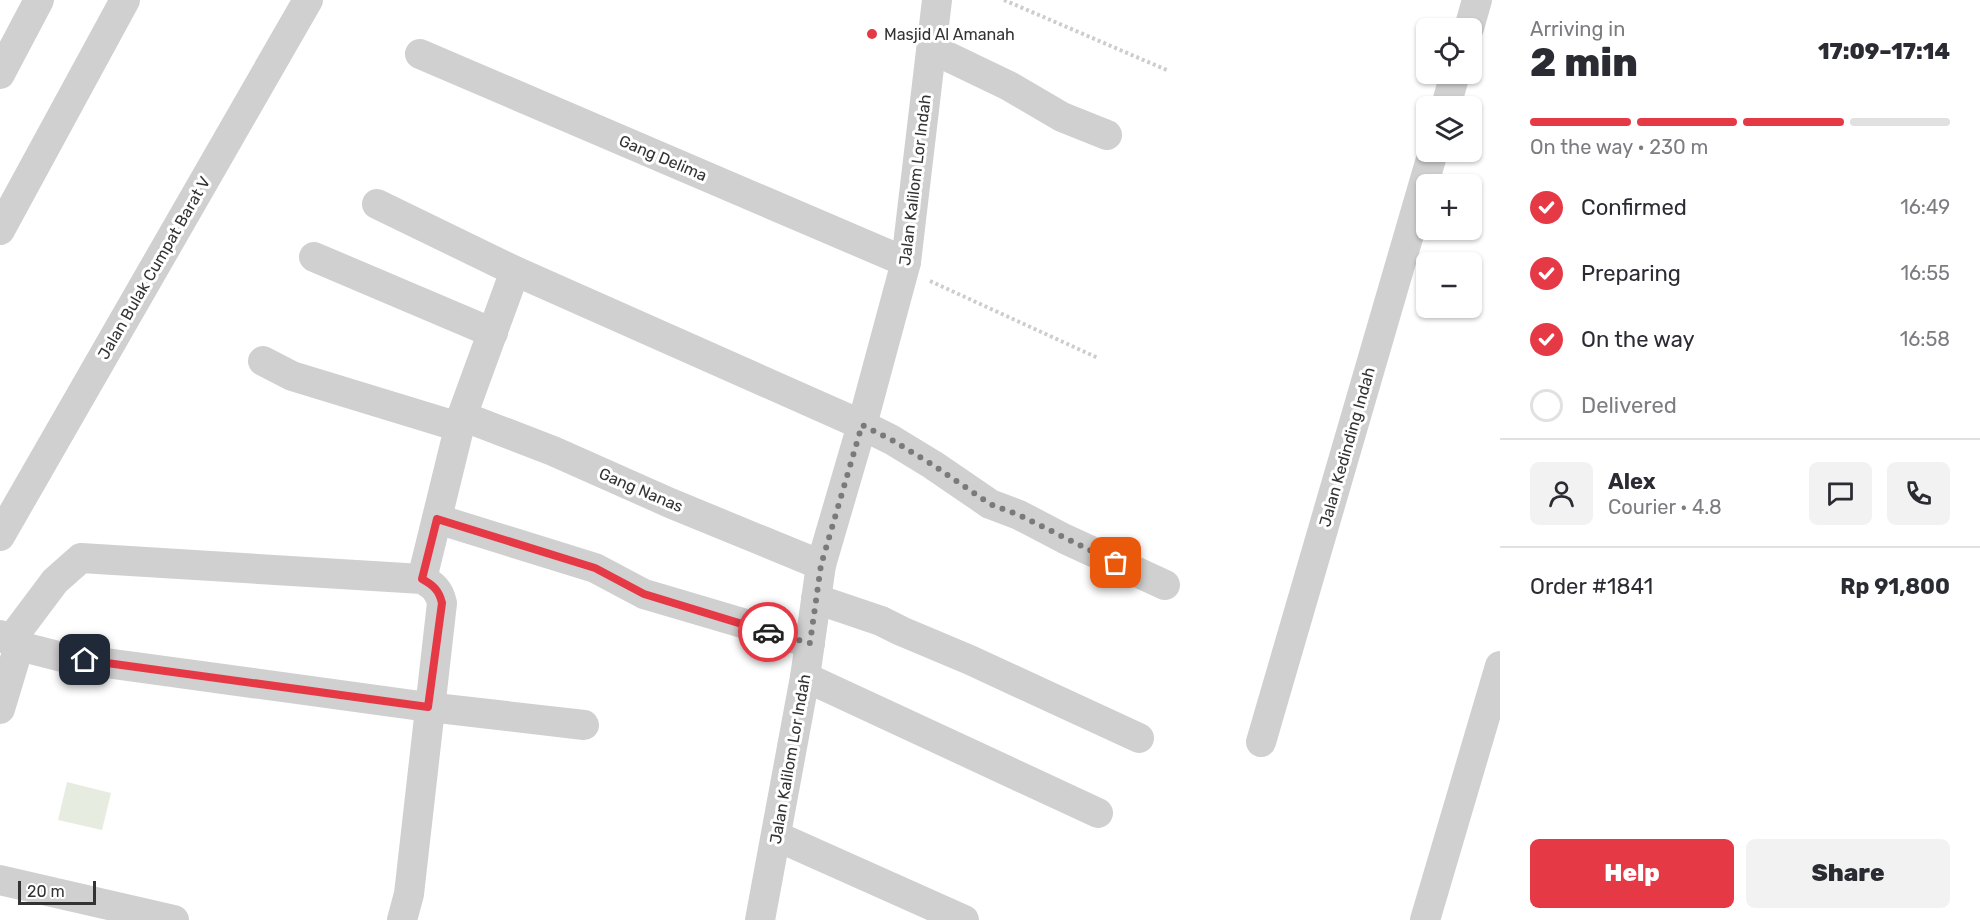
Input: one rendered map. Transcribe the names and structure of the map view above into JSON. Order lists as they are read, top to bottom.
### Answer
{
  "streets": {
    "street": [
      "Gang Delima",
      "Jalan Kalilom Lor Indah",
      "Jalan Bulak Cumpat Barat V",
      "Jalan Kedinding Indah",
      "Gang Nanas"
    ]
  },
  "crossings": [
    ["Gang Delima", "Jalan Kalilom Lor Indah"],
    ["Jalan Kalilom Lor Indah", "Gang Nanas"]
  ],
  "places": ["Masjid Al Amanah"],
  "scale_bar": "20 m",
  "page": {
    "heading": ["2 min", "Arriving in", "17:09–17:14"],
    "panel": [
      "Alex",
      "Courier · 4.8",
      "Order #1841",
      "Rp 91,800"
    ],
    "map_buttons": ["+", "−"],
    "bar": "On the way · 230 m",
    "list": [
      ["Confirmed", "16:49"],
      ["Preparing", "16:55"],
      ["On the way", "16:58"],
      "Delivered"
    ],
    "buttons": ["Help", "Share"],
    "scale": "20 m"
  }
}
